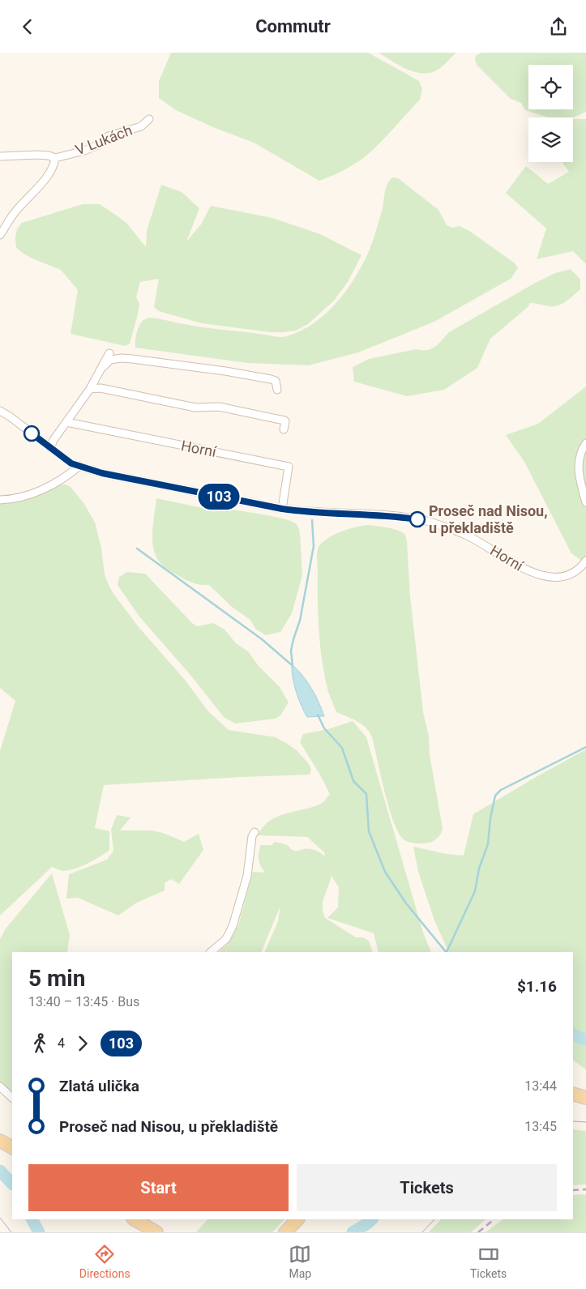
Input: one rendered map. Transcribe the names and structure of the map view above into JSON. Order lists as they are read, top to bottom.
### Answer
{
  "streets": {
    "street": ["V Lukách", "Horní"]
  },
  "places": ["Proseč nad Nisou, u překladiště"],
  "lines": ["bus line 103"],
  "page": {
    "header": "Commutr",
    "on_map": "103",
    "heading": ["5 min", "13:40 – 13:45 · Bus", "$1.16"],
    "legs": ["4", "103"],
    "list": [
      {
        "name": "Zlatá ulička",
        "value": "13:44"
      },
      {
        "name": "Proseč nad Nisou, u překladiště",
        "value": "13:45"
      }
    ],
    "buttons": ["Start", "Tickets"],
    "tabs": ["Directions", "Map", "Tickets"]
  }
}
